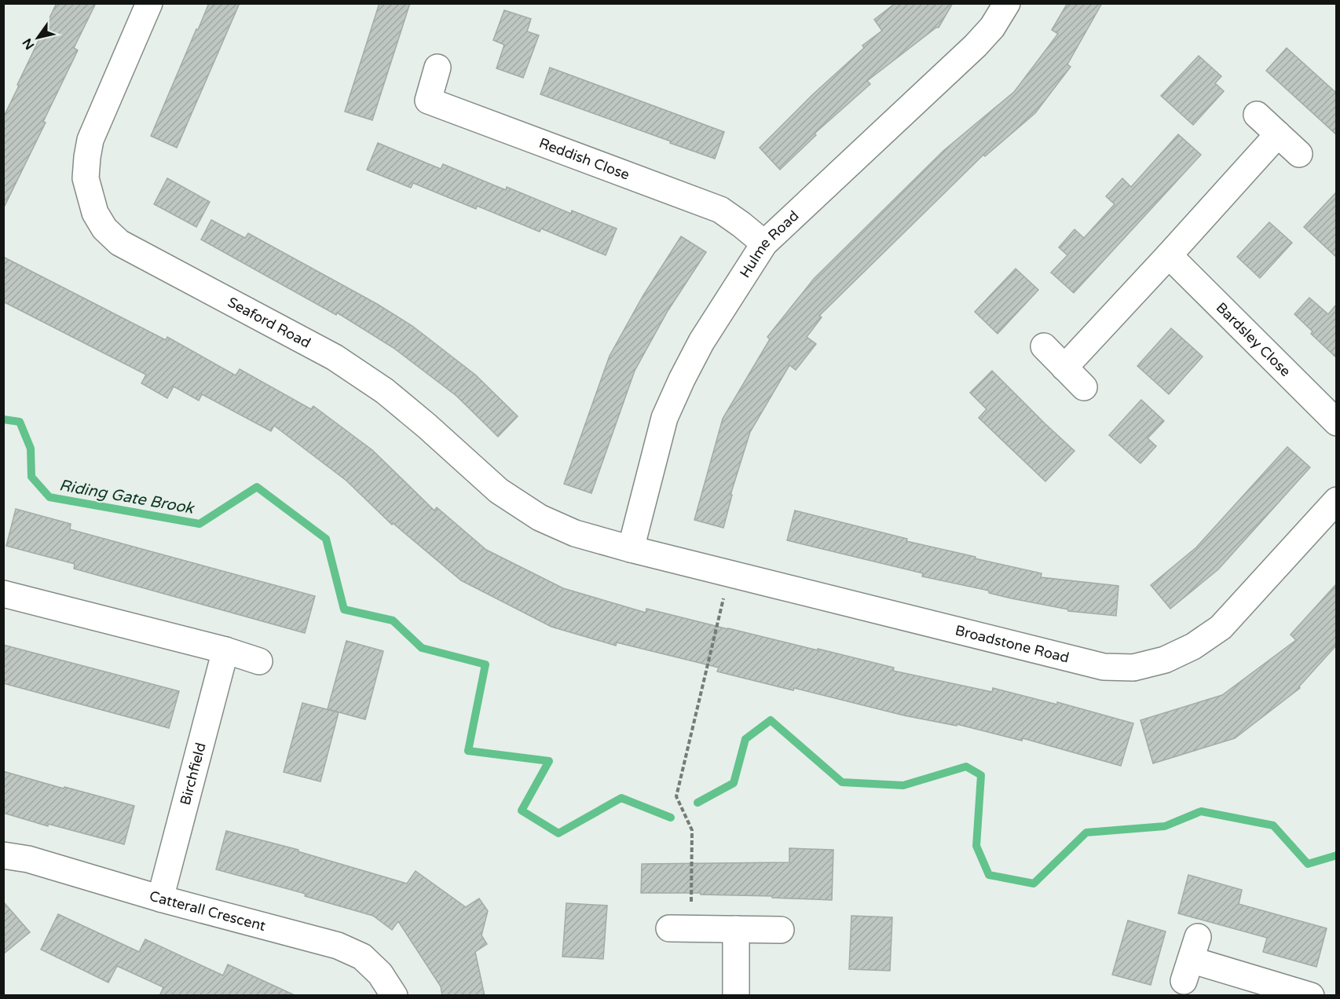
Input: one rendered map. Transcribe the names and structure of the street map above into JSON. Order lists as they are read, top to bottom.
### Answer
{
  "streets": {
    "street": [
      "Reddish Close",
      "Hulme Road",
      "Seaford Road",
      "Bardsley Close",
      "Broadstone Road",
      "Birchfield",
      "Catterall Crescent"
    ]
  },
  "crossings": [
    ["Reddish Close", "Hulme Road"],
    ["Hulme Road", "Seaford Road"],
    ["Hulme Road", "Broadstone Road"],
    ["Seaford Road", "Broadstone Road"],
    ["Birchfield", "Catterall Crescent"]
  ],
  "water": ["Riding Gate Brook"],
  "north": "bottom left"
}
